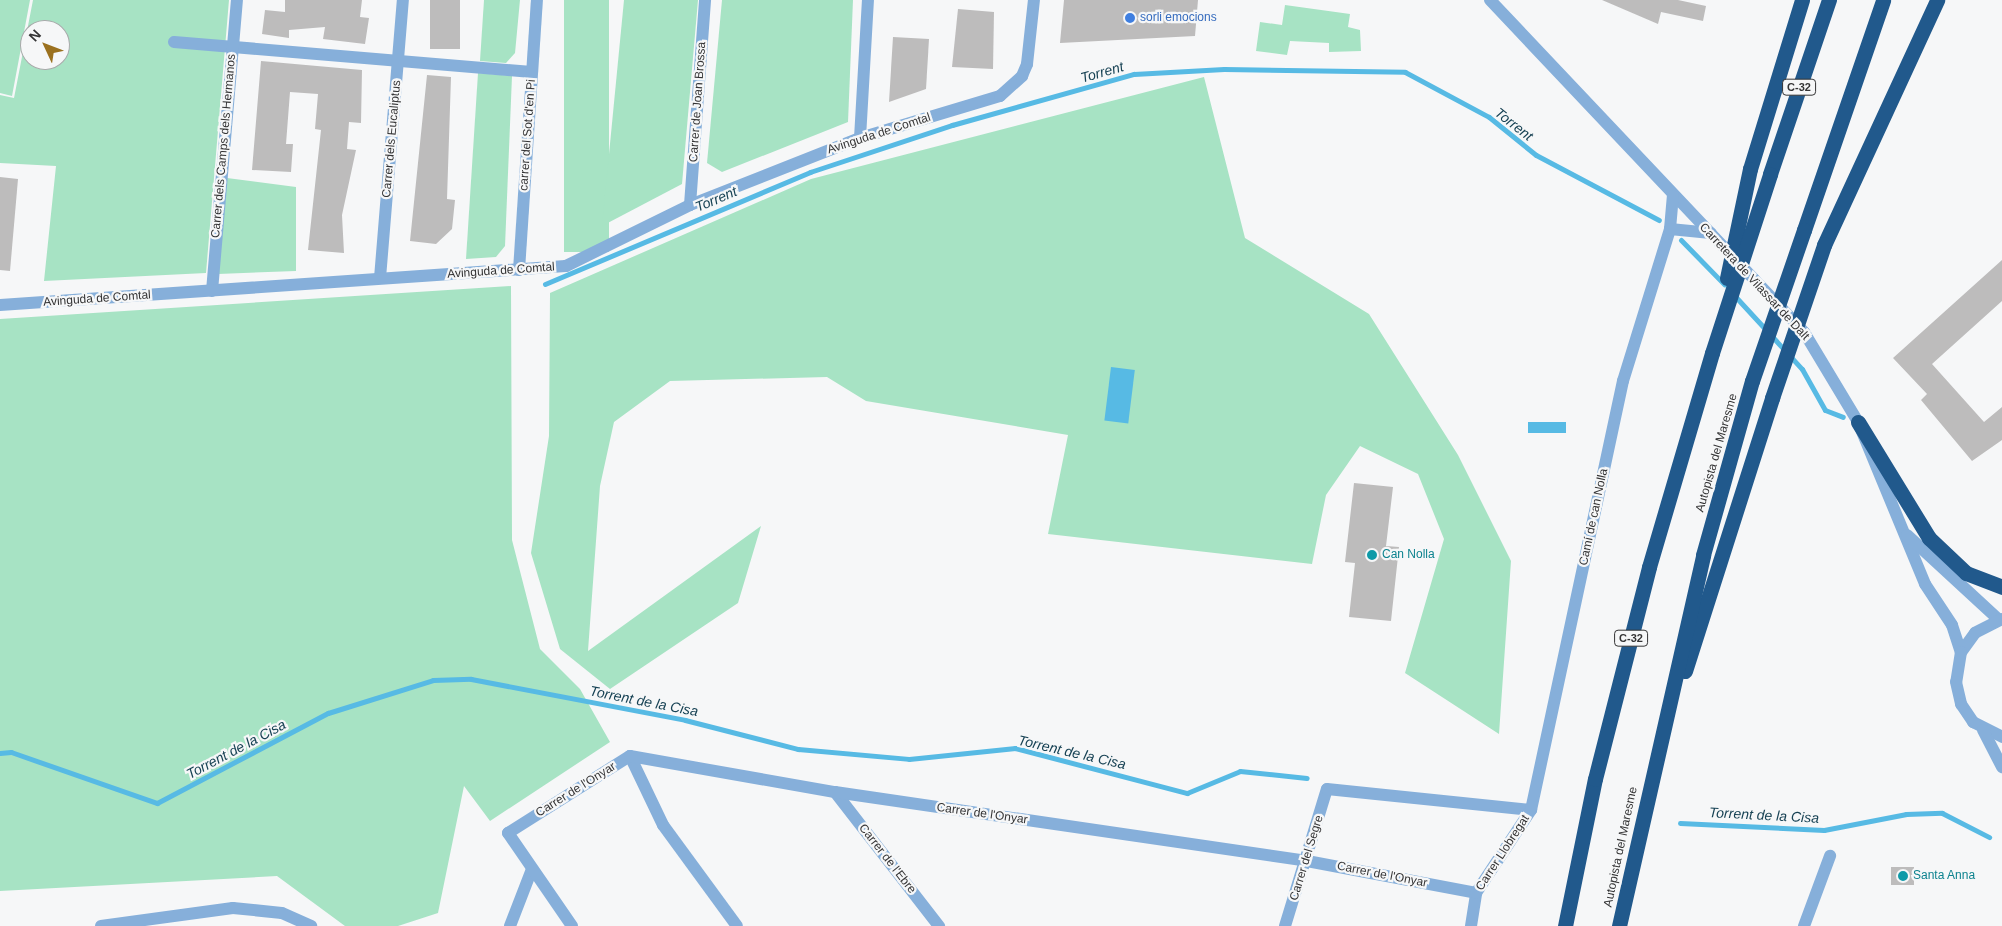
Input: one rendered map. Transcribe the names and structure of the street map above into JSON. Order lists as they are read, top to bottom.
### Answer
{
  "streets": {
    "highway": ["C-32", "Autopista del Maresme"],
    "street": [
      "Carrer de Joan Brossa",
      "Avinguda de Comtal",
      "carrer del Sot d'en Pi",
      "Carrer dels Eucaliptus",
      "Carrer dels Camps dels Hermanos",
      "Carretera de Vilassar de Dalt",
      "Camí de can Nolla",
      "Carrer de l'Onyar",
      "Carrer Llobregat",
      "Carrer del Segre",
      "Carrer de l'Ebre"
    ]
  },
  "crossings": [
    ["Carrer de Joan Brossa", "Avinguda de Comtal"],
    ["Avinguda de Comtal", "carrer del Sot d'en Pi"],
    ["Avinguda de Comtal", "Carrer dels Eucaliptus"],
    ["Avinguda de Comtal", "Carrer dels Camps dels Hermanos"],
    ["Carretera de Vilassar de Dalt", "Camí de can Nolla"],
    ["Camí de can Nolla", "Carrer Llobregat"],
    ["Camí de can Nolla", "Carrer del Segre"],
    ["Carrer de l'Onyar", "Carrer Llobregat"],
    ["Carrer de l'Onyar", "Carrer del Segre"],
    ["Carrer de l'Onyar", "Carrer de l'Ebre"],
    ["Carrer Llobregat", "Carrer del Segre"]
  ],
  "water": ["Torrent", "Torrent de la Cisa"],
  "places": ["sorli emocions", "Can Nolla", "Santa Anna"],
  "north": "top left"
}
